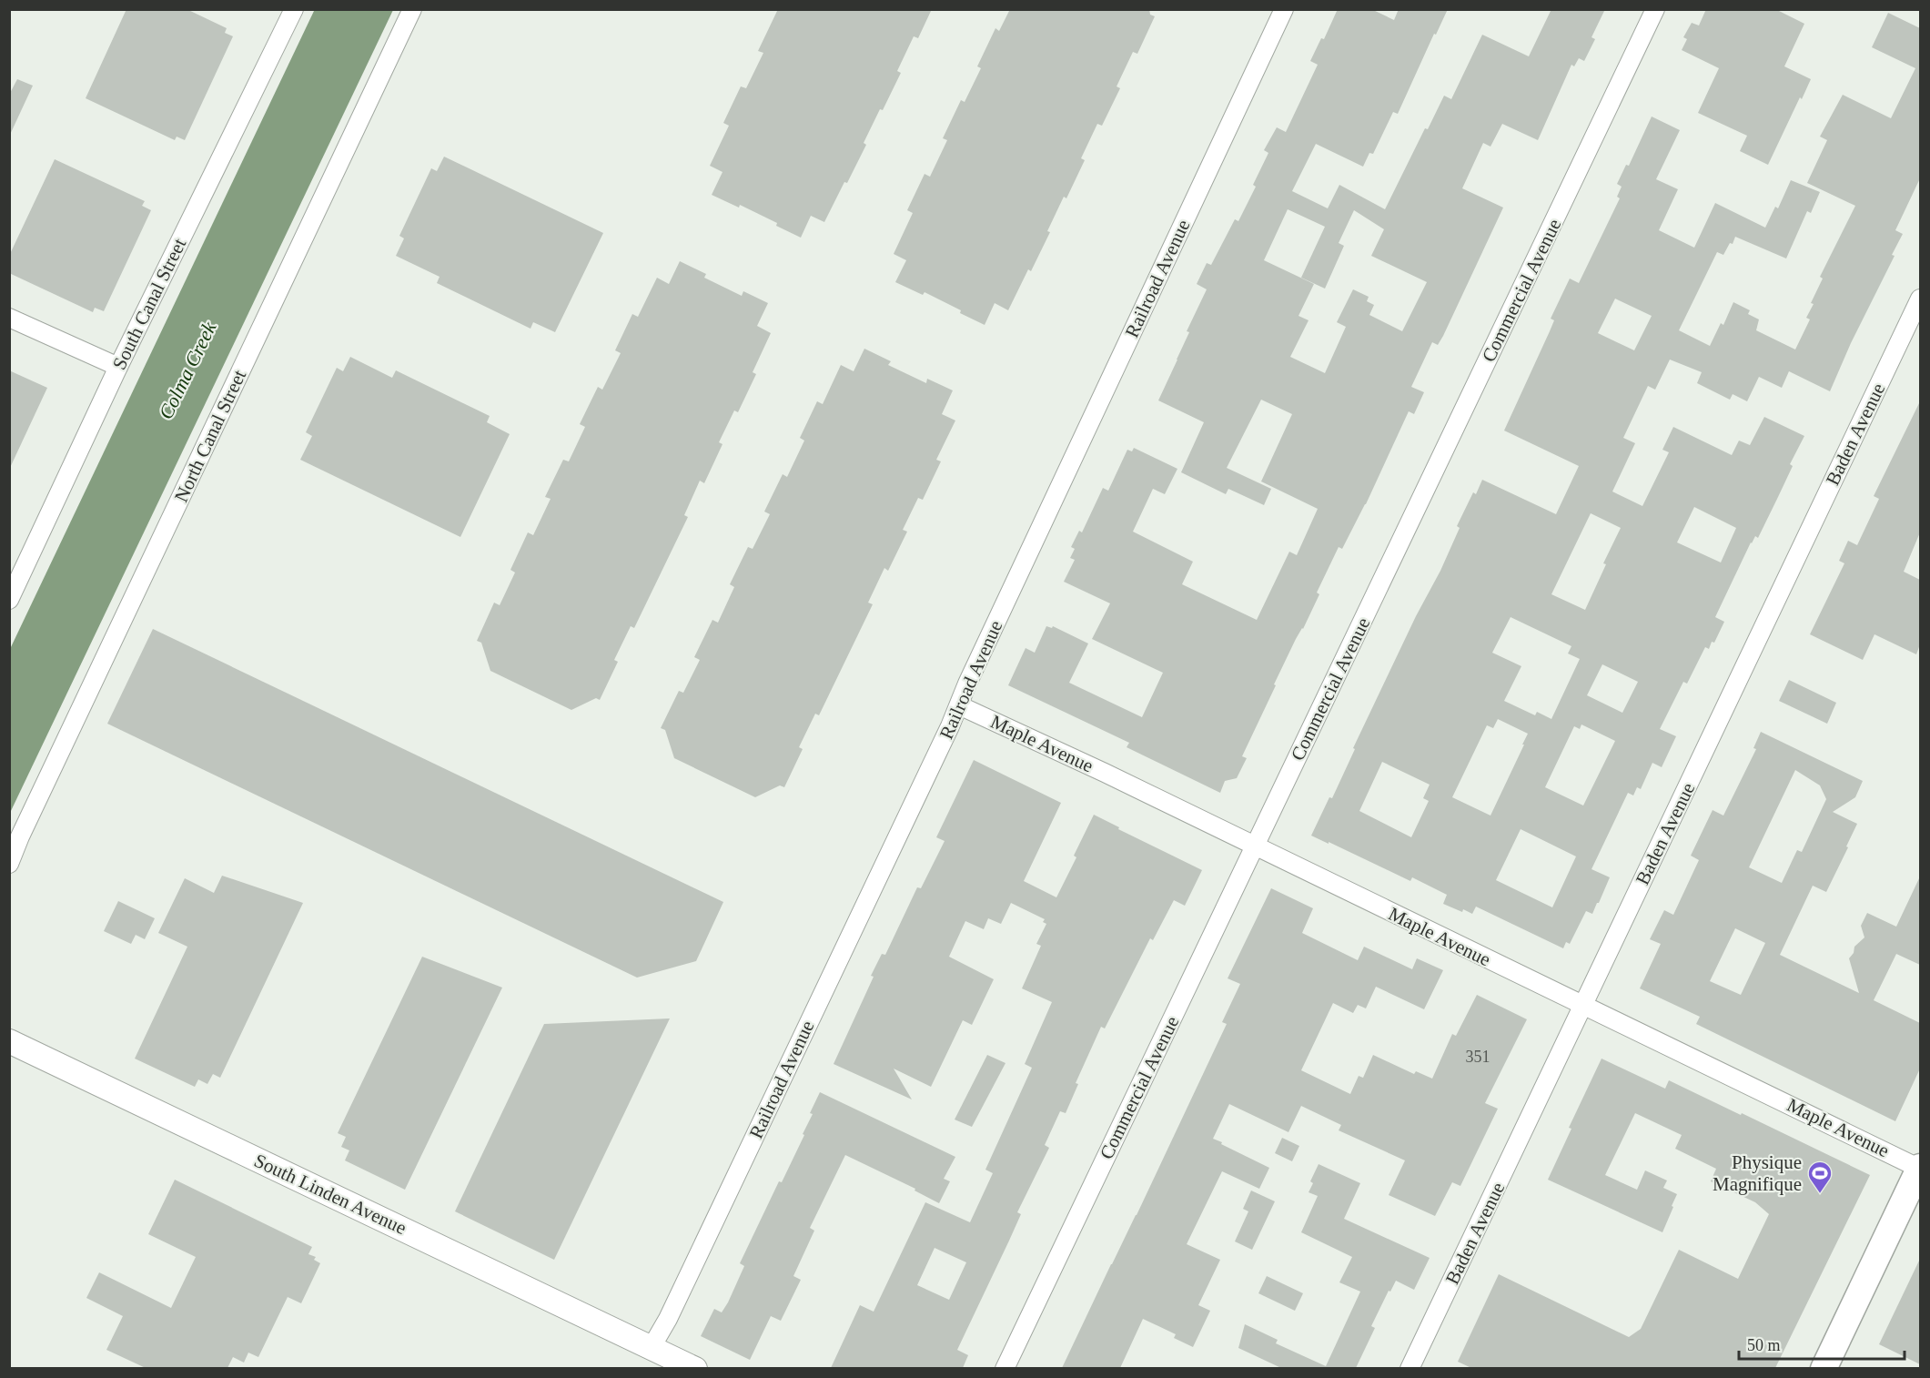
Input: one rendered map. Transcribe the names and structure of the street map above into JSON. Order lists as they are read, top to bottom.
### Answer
{
  "streets": {
    "street": [
      "Railroad Avenue",
      "Commercial Avenue",
      "South Canal Street",
      "Baden Avenue",
      "North Canal Street",
      "Maple Avenue",
      "South Linden Avenue"
    ]
  },
  "crossings": [
    ["Railroad Avenue", "Maple Avenue"],
    ["Railroad Avenue", "South Linden Avenue"],
    ["Commercial Avenue", "Maple Avenue"],
    ["Baden Avenue", "Maple Avenue"]
  ],
  "water": ["Colma Creek"],
  "places": {
    "sports": ["Physique Magnifique"]
  },
  "house_numbers": ["351"],
  "scale_bar": "50 m"
}
